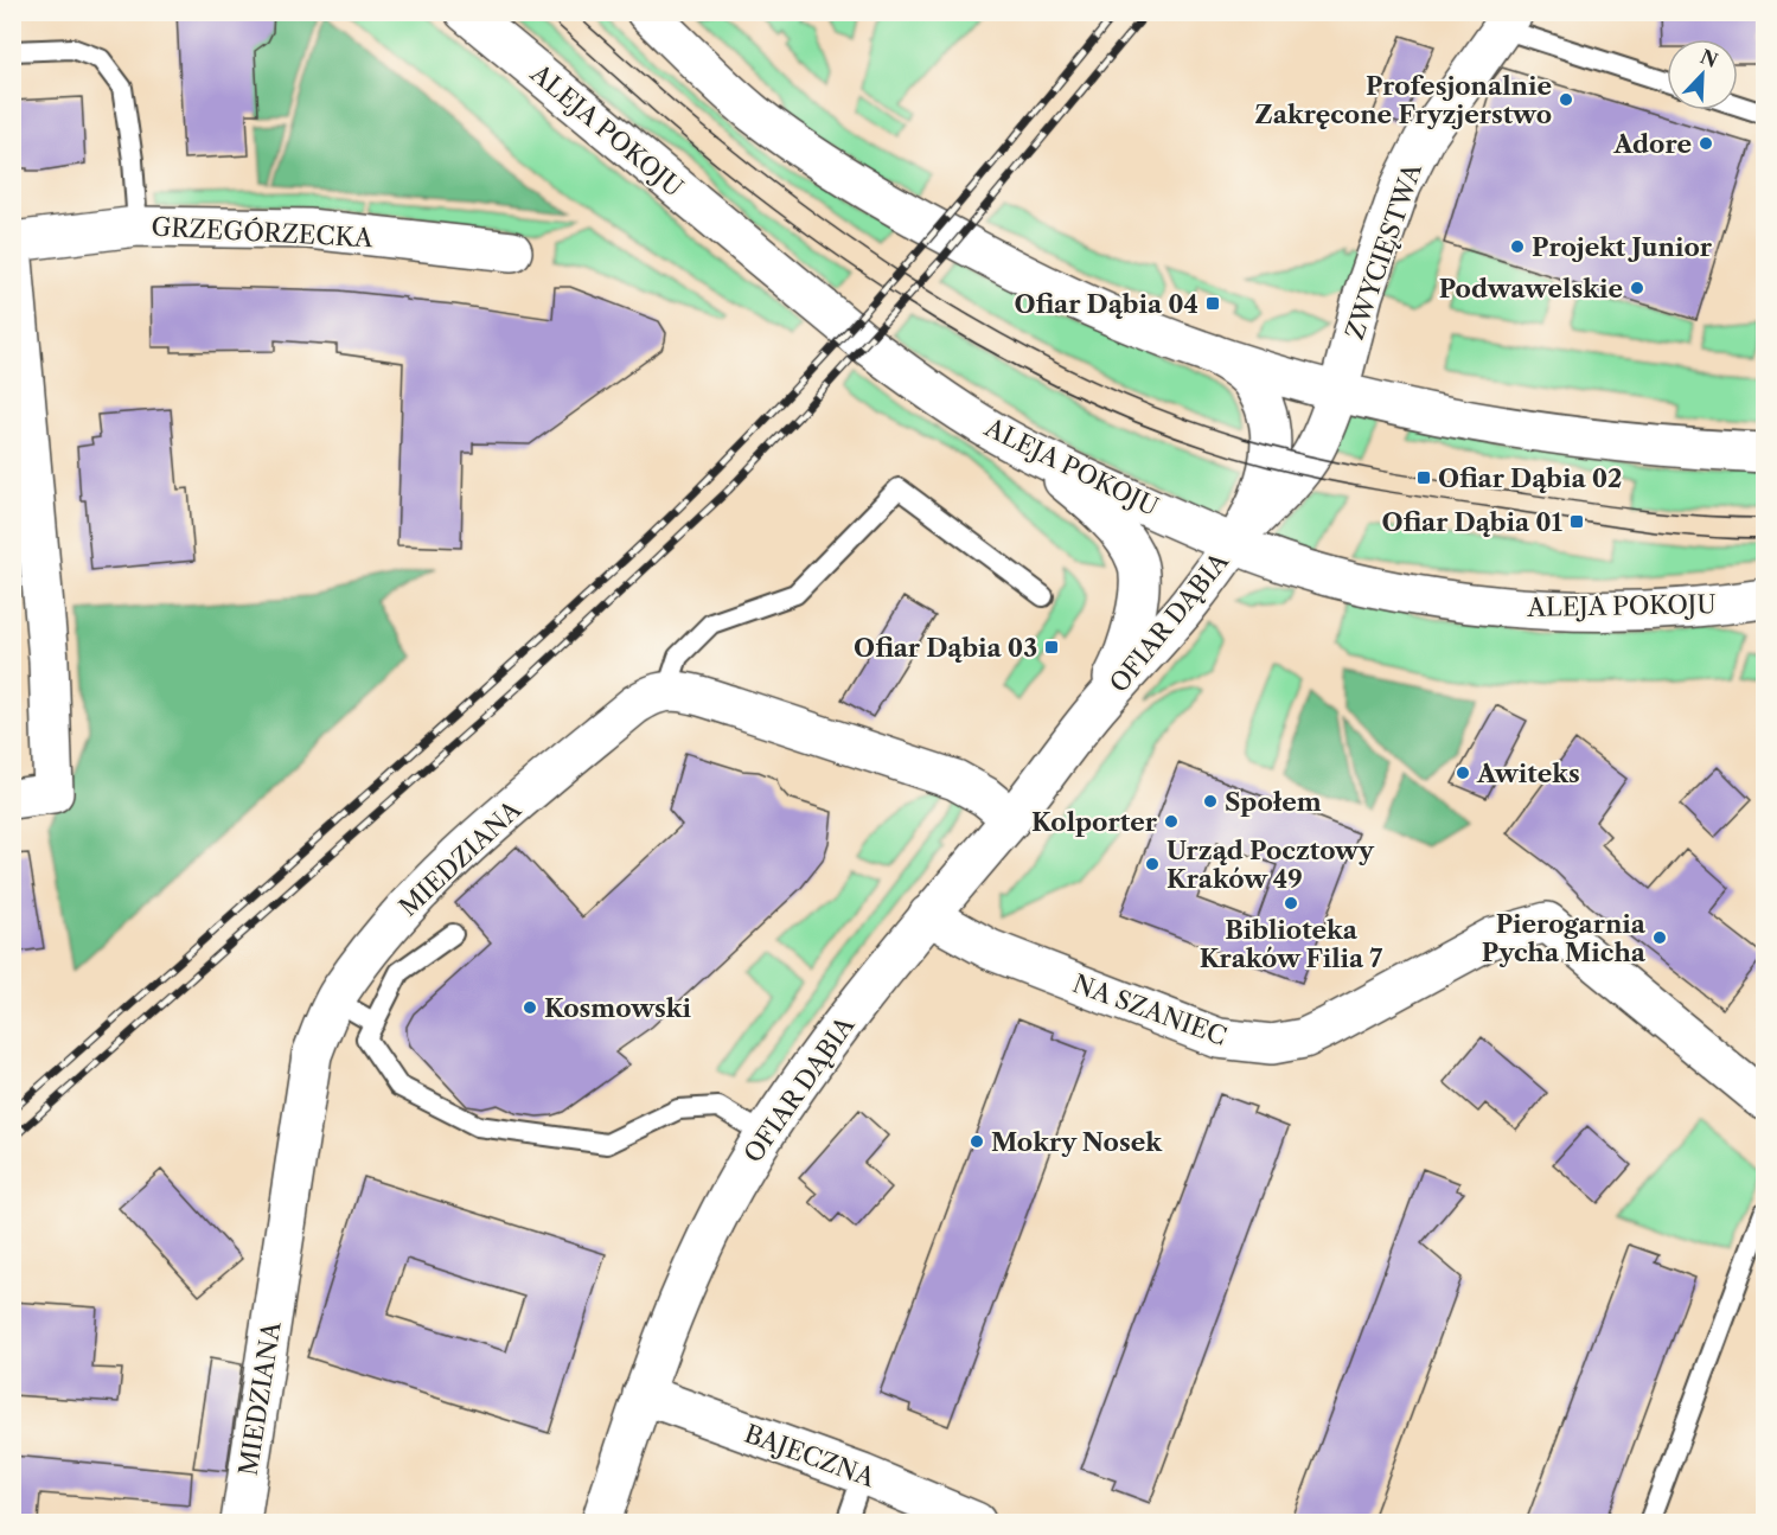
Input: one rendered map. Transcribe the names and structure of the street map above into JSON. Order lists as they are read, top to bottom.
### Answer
{
  "streets": {
    "street": [
      "ALEJA POKOJU",
      "GRZEGÓRZECKA",
      "ZWYCIĘSTWA",
      "OFIAR DĄBIA",
      "MIEDZIANA",
      "NA SZANIEC",
      "BAJECZNA"
    ]
  },
  "crossings": [
    ["ALEJA POKOJU", "OFIAR DĄBIA"],
    ["ZWYCIĘSTWA", "OFIAR DĄBIA"],
    ["OFIAR DĄBIA", "MIEDZIANA"],
    ["OFIAR DĄBIA", "NA SZANIEC"],
    ["OFIAR DĄBIA", "BAJECZNA"]
  ],
  "places": {
    "other": [
      "Profesjonalnie Zakręcone Fryzjerstwo",
      "Adore",
      "Projekt Junior",
      "Podwawelskie",
      "Awiteks",
      "Społem",
      "Kolporter",
      "Urząd Pocztowy Kraków 49",
      "Biblioteka Kraków Filia 7",
      "Pierogarnia Pycha Micha",
      "Kosmowski",
      "Mokry Nosek"
    ],
    "transit": [
      "Ofiar Dąbia 04",
      "Ofiar Dąbia 02",
      "Ofiar Dąbia 01",
      "Ofiar Dąbia 03"
    ]
  },
  "north": "top right"
}
